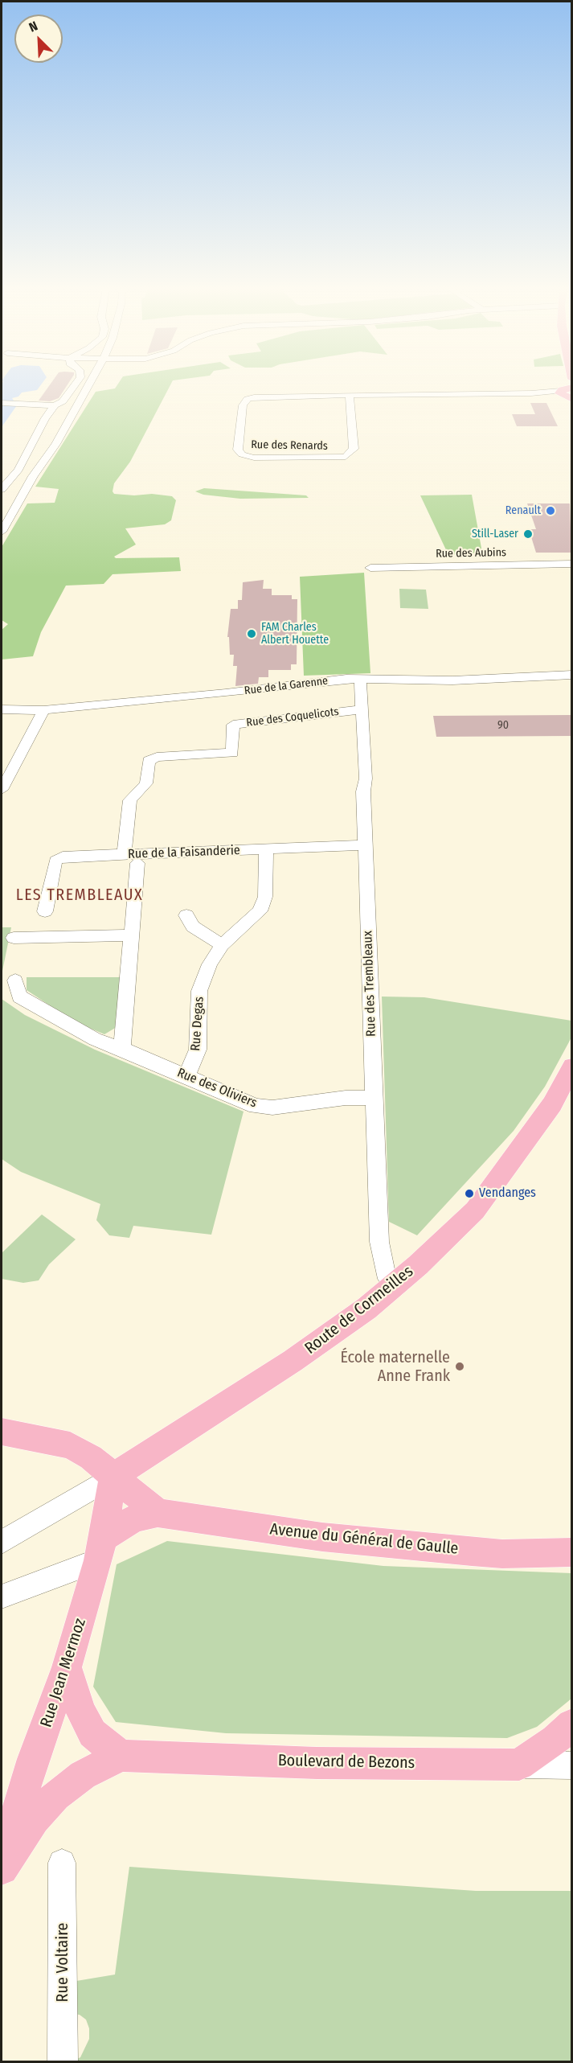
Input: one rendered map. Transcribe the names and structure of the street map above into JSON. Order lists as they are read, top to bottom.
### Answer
{
  "streets": {
    "main road": [
      "Route de Cormeilles",
      "Avenue du Général de Gaulle",
      "Rue Jean Mermoz",
      "Boulevard de Bezons"
    ],
    "street": [
      "Rue des Renards",
      "Rue des Aubins",
      "Rue de la Garenne",
      "Rue des Coquelicots",
      "Rue de la Faisanderie",
      "Rue des Trembleaux",
      "Rue Degas",
      "Rue des Oliviers",
      "Rue Voltaire"
    ]
  },
  "crossings": [
    ["Rue de la Garenne", "Rue des Trembleaux"],
    ["Rue des Coquelicots", "Rue de la Faisanderie"],
    ["Rue des Coquelicots", "Rue des Trembleaux"],
    ["Rue de la Faisanderie", "Rue des Trembleaux"],
    ["Rue de la Faisanderie", "Rue Degas"],
    ["Rue des Trembleaux", "Rue des Oliviers"],
    ["Rue des Trembleaux", "Route de Cormeilles"],
    ["Rue Degas", "Rue des Oliviers"],
    ["Route de Cormeilles", "Rue Jean Mermoz"],
    ["Avenue du Général de Gaulle", "Rue Jean Mermoz"],
    ["Rue Jean Mermoz", "Boulevard de Bezons"]
  ],
  "districts": ["LES TREMBLEAUX"],
  "places": [
    "Renault",
    "Still-Laser",
    "FAM Charles Albert Houette",
    "Vendanges",
    "École maternelle Anne Frank"
  ],
  "house_numbers": ["90"],
  "north": "top left"
}
